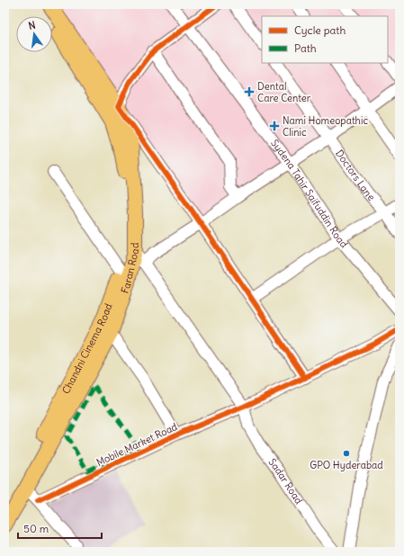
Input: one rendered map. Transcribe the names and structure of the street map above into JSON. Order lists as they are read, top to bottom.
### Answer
{
  "streets": {
    "main road": ["Faran Road", "Chandni Cinema Road"],
    "street": [
      "Doctors Lane",
      "Sydena Tahir Saifuddin Road",
      "Mobile Market Road",
      "Sadar Road"
    ]
  },
  "crossings": [
    ["Mobile Market Road", "Sadar Road"]
  ],
  "places": {
    "health": ["Dental Care Center", "Nami Homeopathic Clinic"],
    "other": ["GPO Hyderabad"]
  },
  "legend": ["Cycle path", "Path"],
  "scale_bar": "50 m",
  "north": "top"
}
